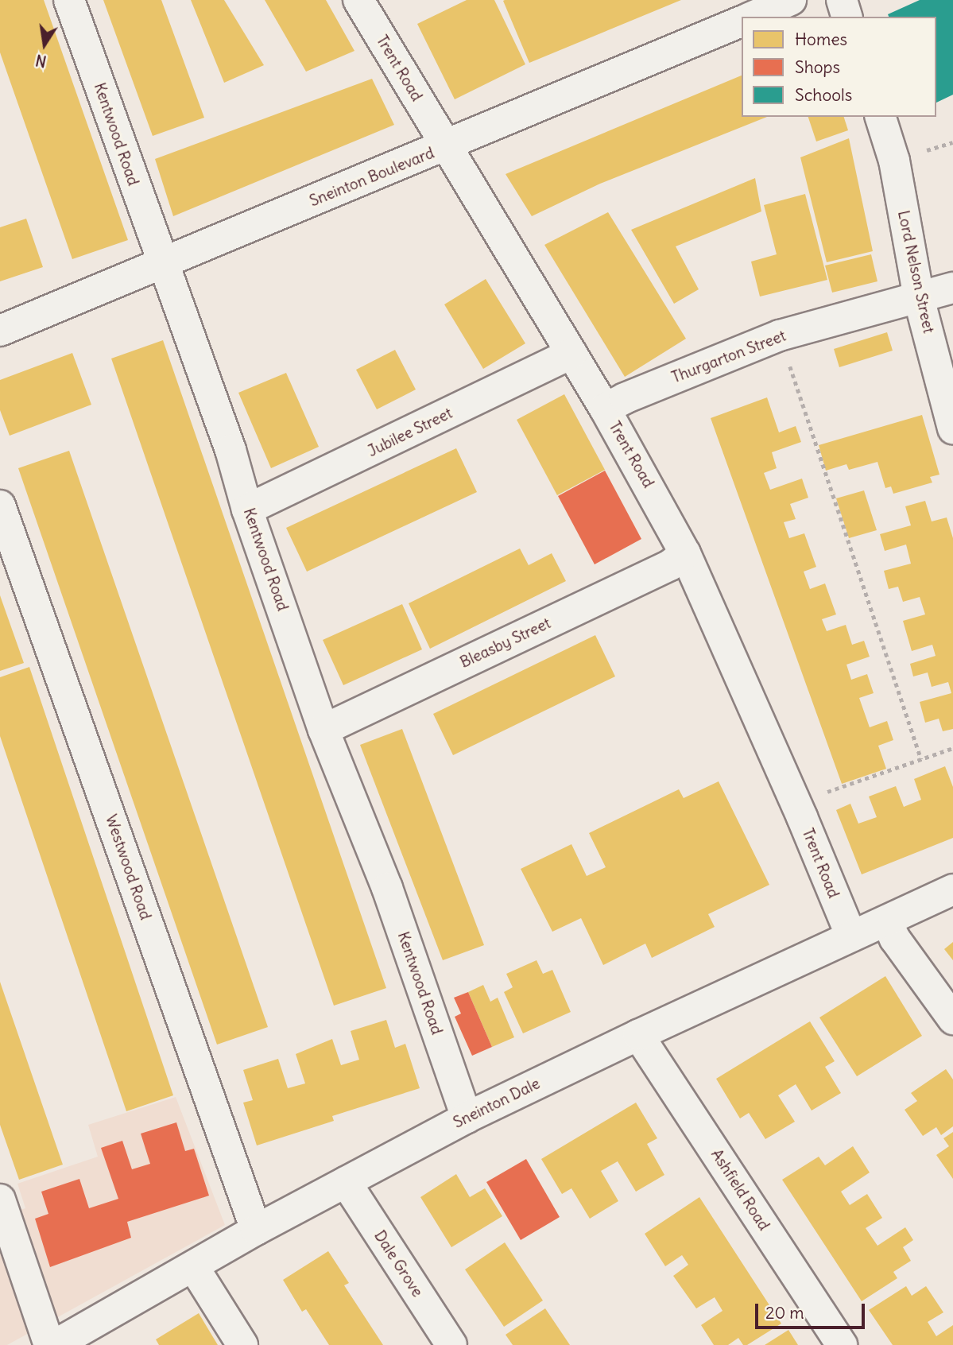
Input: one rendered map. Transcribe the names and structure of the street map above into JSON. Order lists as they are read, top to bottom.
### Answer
{
  "streets": {
    "street": [
      "Trent Road",
      "Kentwood Road",
      "Sneinton Boulevard",
      "Lord Nelson Street",
      "Thurgarton Street",
      "Jubilee Street",
      "Bleasby Street",
      "Westwood Road",
      "Sneinton Dale",
      "Ashfield Road",
      "Dale Grove"
    ]
  },
  "crossings": [
    ["Trent Road", "Sneinton Boulevard"],
    ["Trent Road", "Thurgarton Street"],
    ["Trent Road", "Jubilee Street"],
    ["Trent Road", "Bleasby Street"],
    ["Trent Road", "Sneinton Dale"],
    ["Kentwood Road", "Sneinton Boulevard"],
    ["Kentwood Road", "Jubilee Street"],
    ["Kentwood Road", "Bleasby Street"],
    ["Kentwood Road", "Sneinton Dale"],
    ["Lord Nelson Street", "Thurgarton Street"],
    ["Westwood Road", "Sneinton Dale"],
    ["Sneinton Dale", "Ashfield Road"],
    ["Sneinton Dale", "Dale Grove"]
  ],
  "legend": ["Homes", "Shops", "Schools"],
  "scale_bar": "20 m",
  "north": "bottom"
}
